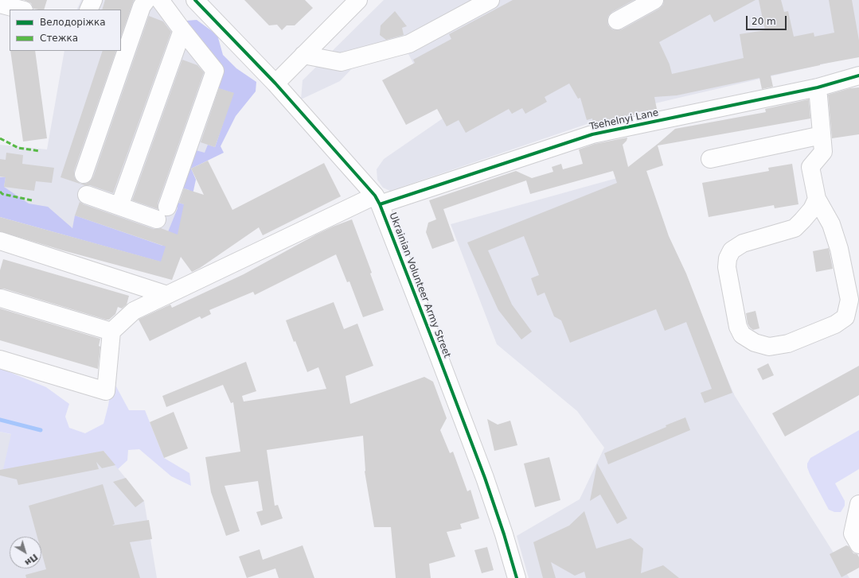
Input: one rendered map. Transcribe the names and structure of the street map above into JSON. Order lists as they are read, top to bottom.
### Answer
{
  "streets": {
    "street": ["Tsehelnyi Lane", "Ukrainian Volunteer Army Street"]
  },
  "crossings": [
    ["Tsehelnyi Lane", "Ukrainian Volunteer Army Street"]
  ],
  "legend": ["Велодоріжка", "Стежка"],
  "scale_bar": "20 m",
  "north": "bottom right"
}
